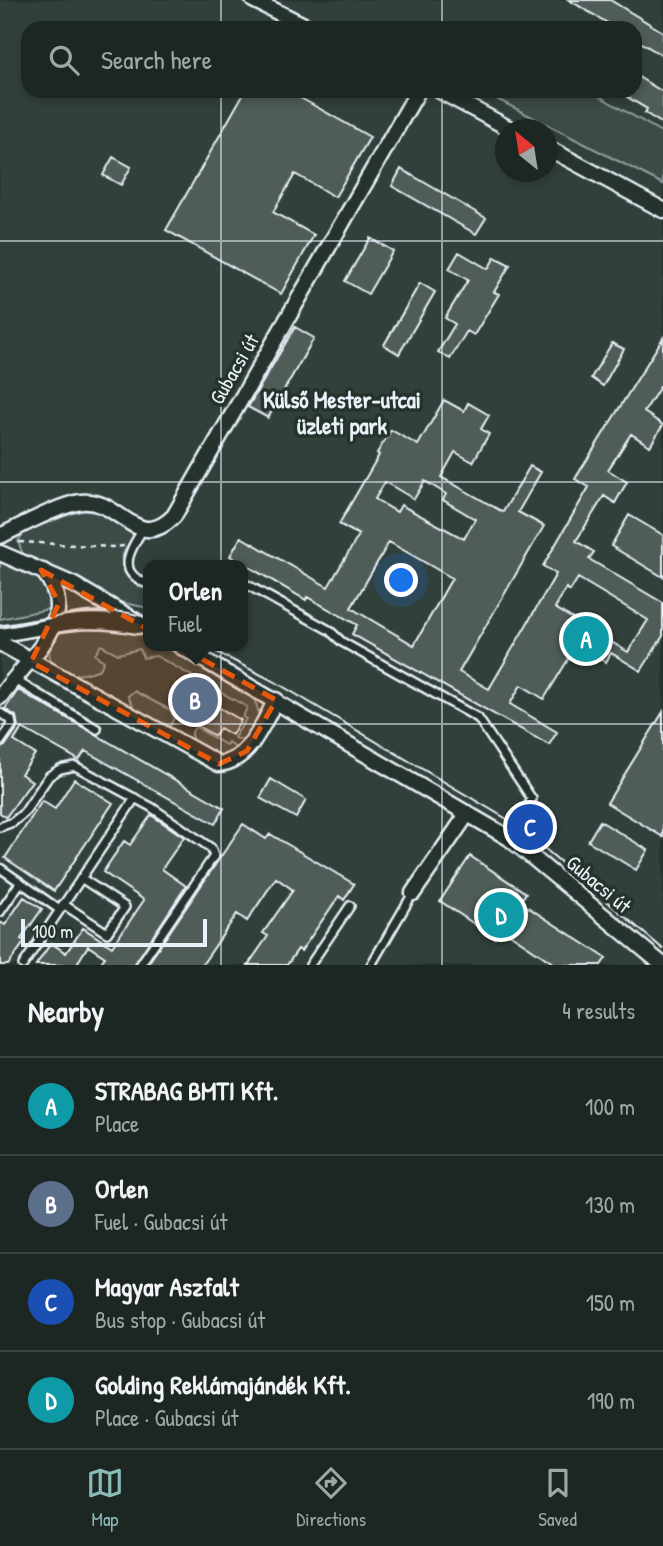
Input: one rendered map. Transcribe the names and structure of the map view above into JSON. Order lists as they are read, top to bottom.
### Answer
{
  "streets": {
    "street": ["Gubacsi út"]
  },
  "districts": ["Külső Mester-utcai üzleti park"],
  "scale_bar": "100 m",
  "north": "top left",
  "page": {
    "search": "Search here",
    "popup": ["Orlen", "Fuel"],
    "pins": [
      "A",
      "B",
      "C",
      "D"
    ],
    "scale": "100 m",
    "heading": ["Nearby", "4 results"],
    "list": [
      {
        "mark": "A",
        "name": "STRABAG BMTI Kft.",
        "note": "Place",
        "value": "100 m"
      },
      {
        "mark": "B",
        "name": "Orlen",
        "note": "Fuel · Gubacsi út",
        "value": "130 m"
      },
      {
        "mark": "C",
        "name": "Magyar Aszfalt",
        "note": "Bus stop · Gubacsi út",
        "value": "150 m"
      },
      {
        "mark": "D",
        "name": "Golding Reklámajándék Kft.",
        "note": "Place · Gubacsi út",
        "value": "190 m"
      }
    ],
    "nav": ["Map", "Directions", "Saved"]
  }
}
